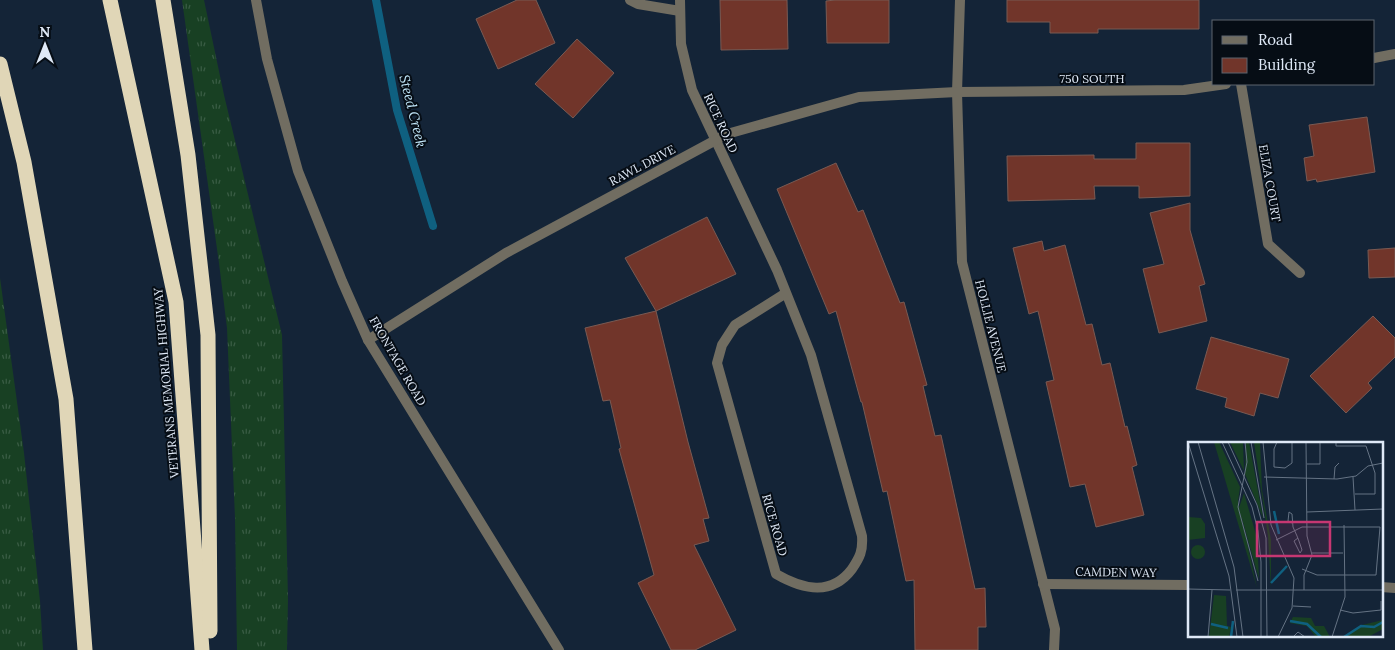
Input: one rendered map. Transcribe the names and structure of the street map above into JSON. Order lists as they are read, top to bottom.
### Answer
{
  "streets": {
    "highway": ["VETERANS MEMORIAL HIGHWAY"],
    "street": [
      "750 SOUTH",
      "RICE ROAD",
      "RAWL DRIVE",
      "ELIZA COURT",
      "HOLLIE AVENUE",
      "FRONTAGE ROAD",
      "CAMDEN WAY"
    ]
  },
  "crossings": [
    ["750 SOUTH", "RAWL DRIVE"],
    ["750 SOUTH", "HOLLIE AVENUE"],
    ["RICE ROAD", "RAWL DRIVE"],
    ["RAWL DRIVE", "HOLLIE AVENUE"],
    ["RAWL DRIVE", "FRONTAGE ROAD"],
    ["HOLLIE AVENUE", "CAMDEN WAY"]
  ],
  "water": ["Steed Creek"],
  "legend": ["Road", "Building"],
  "north": "top"
}
